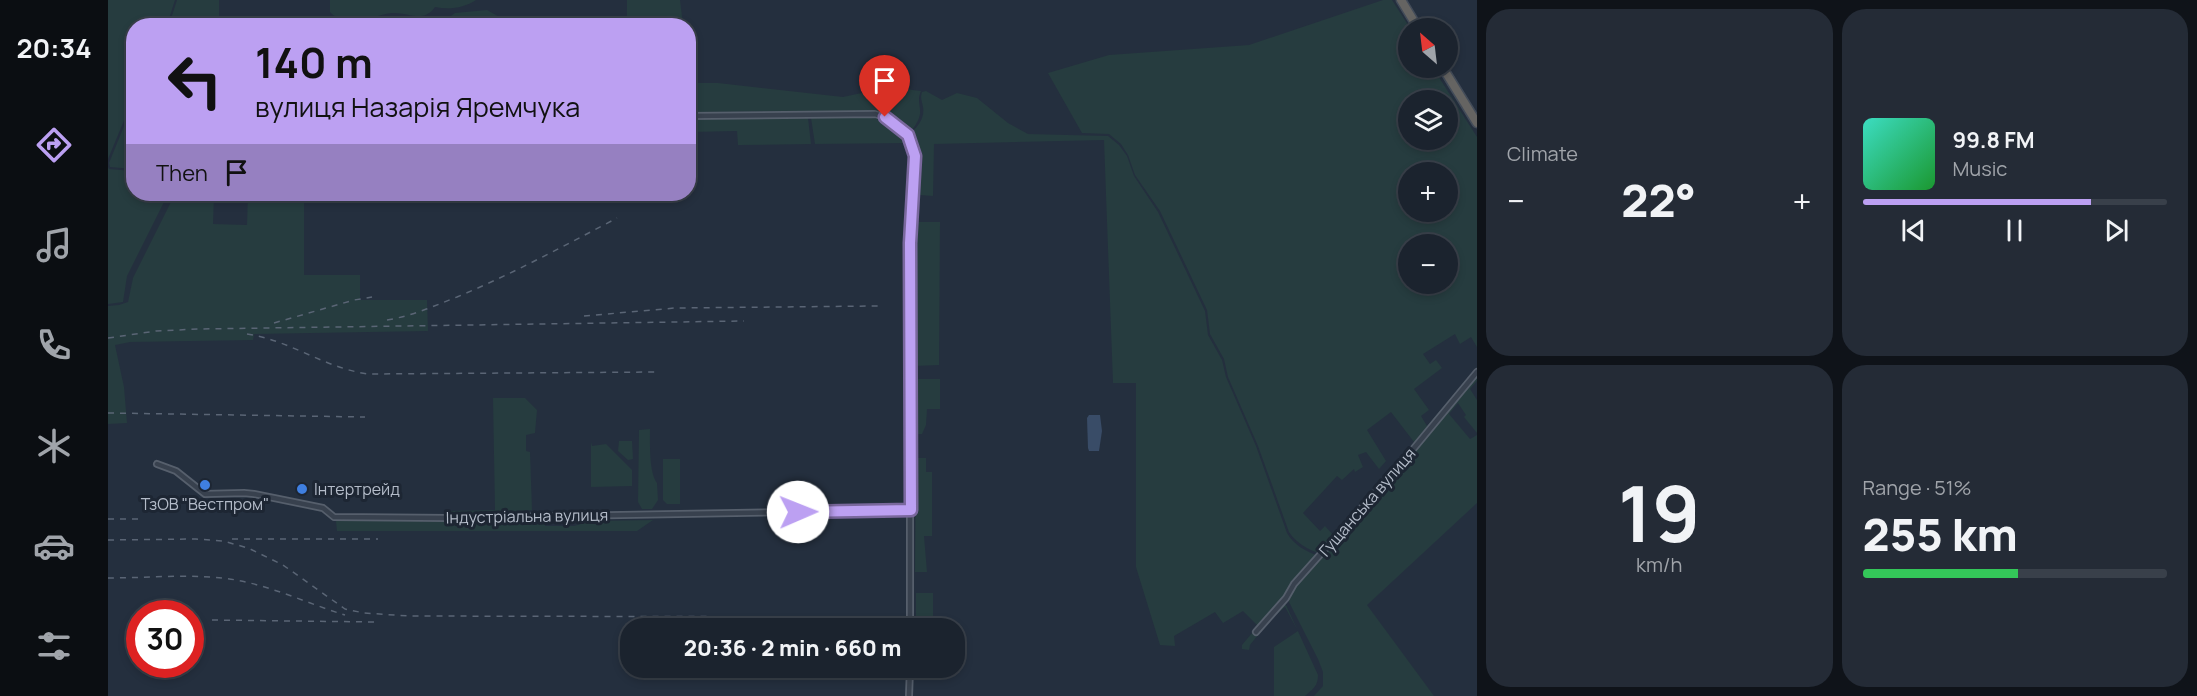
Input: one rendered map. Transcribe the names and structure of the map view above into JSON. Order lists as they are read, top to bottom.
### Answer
{
  "streets": {
    "street": ["Гущанська вулиця", "Індустріальна вулиця"]
  },
  "places": ["ТзОВ \"Вестпром\"", "Інтертрейд"],
  "north": "top left",
  "page": {
    "tabs": "20:34",
    "tile": [
      "Climate",
      ["19", "km/h"],
      ["Range · 51%", "255 km"]
    ],
    "map_buttons": ["+", "−"],
    "turn": ["140 m", "вулиця Назарія Яремчука"],
    "song": ["99.8 FM", "Music"],
    "then": "Then",
    "heat": ["−", "22°", "+"],
    "limit": "30",
    "trip": "20:36 · 2 min · 660 m"
  }
}
